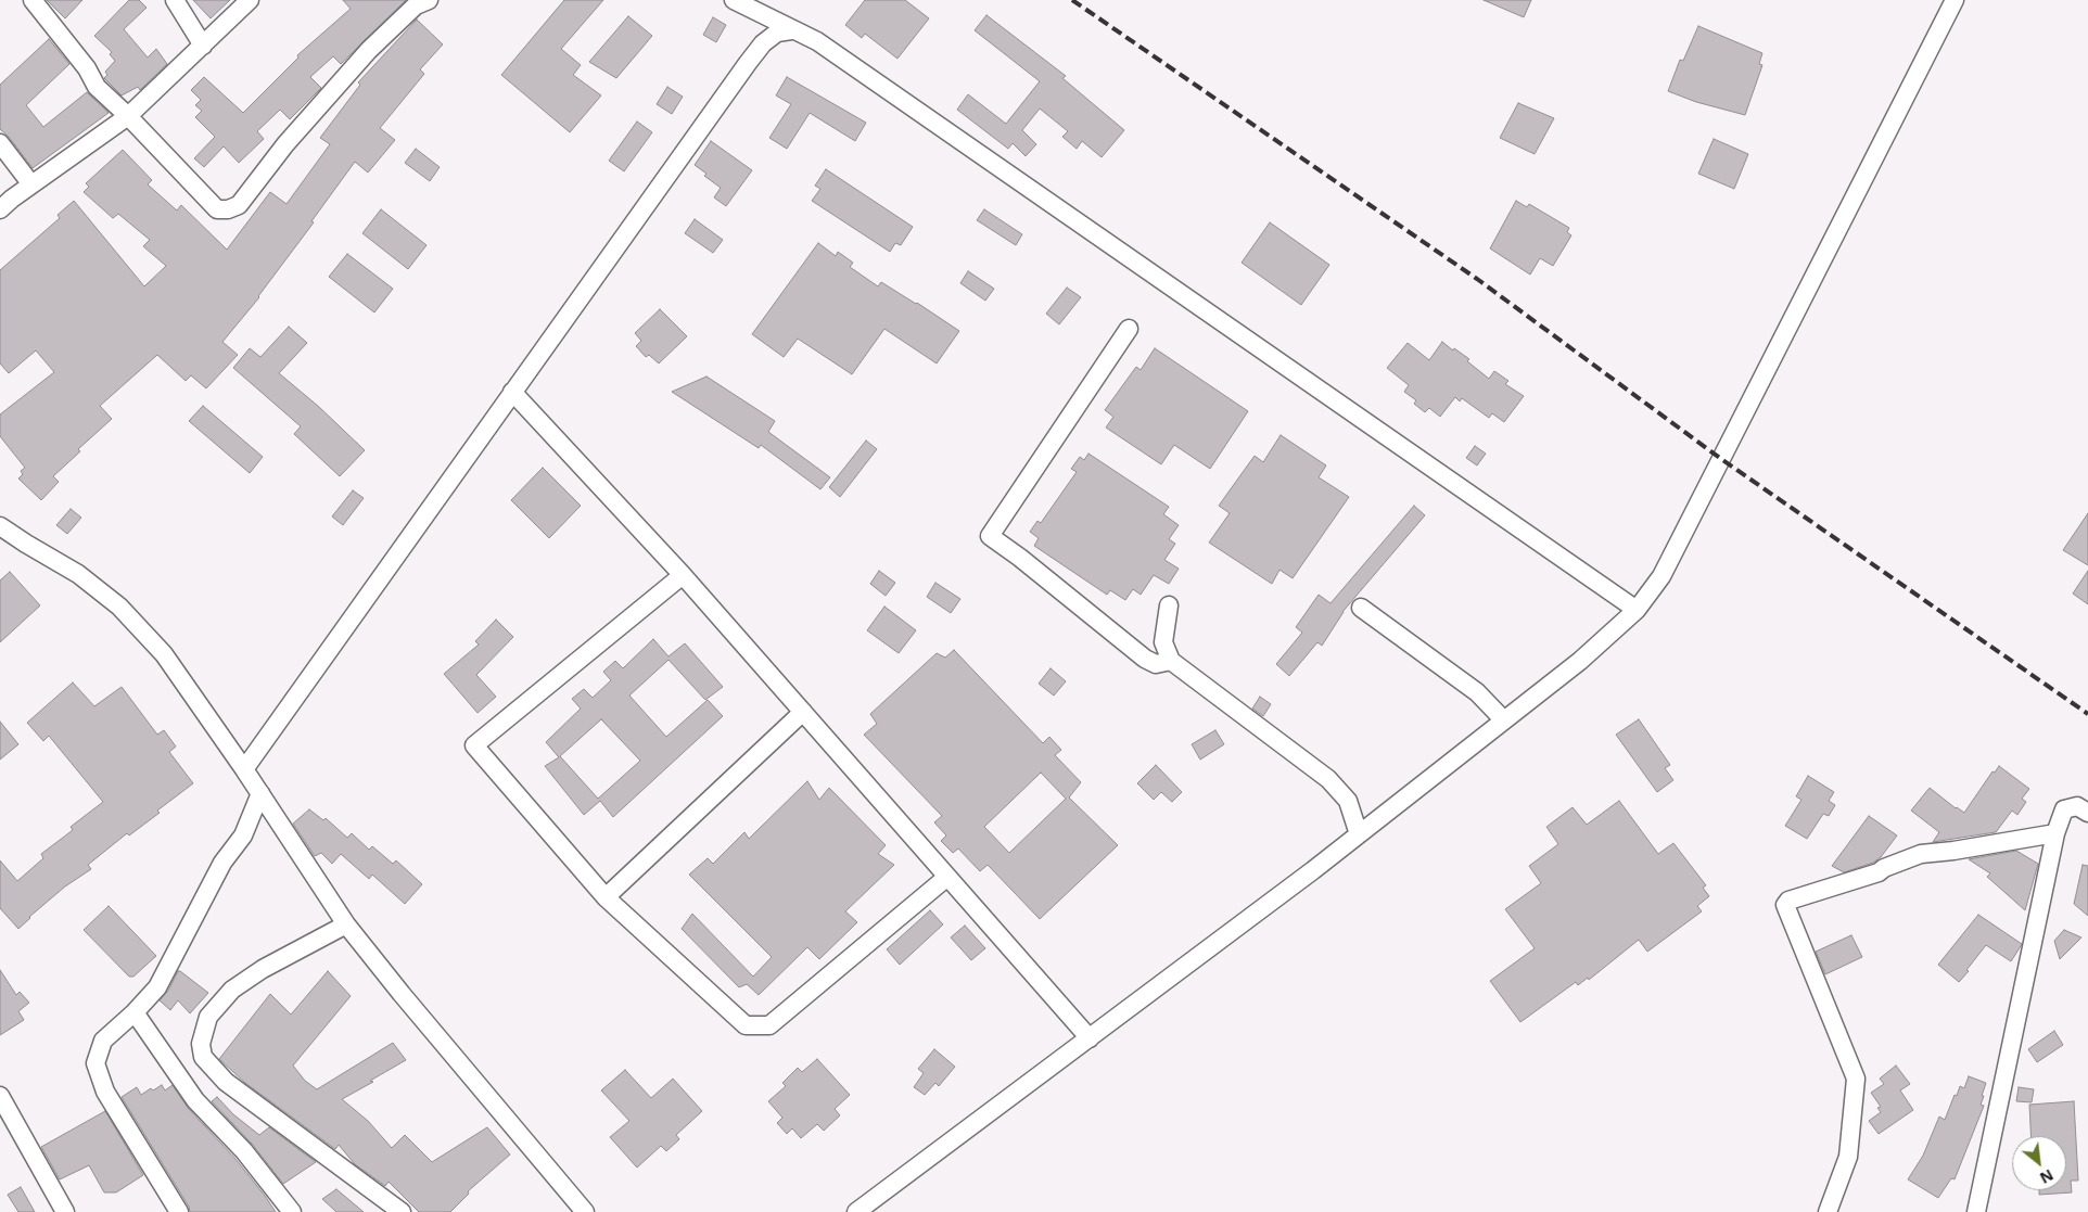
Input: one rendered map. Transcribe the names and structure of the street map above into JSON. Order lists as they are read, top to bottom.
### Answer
{
  "north": "bottom right"
}
